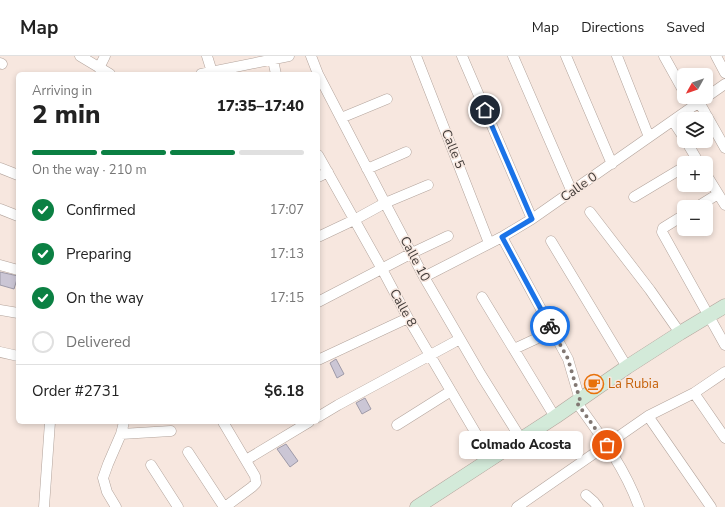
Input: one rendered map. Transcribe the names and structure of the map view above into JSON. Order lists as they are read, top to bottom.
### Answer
{
  "streets": {
    "street": [
      "Calle 5",
      "Calle 0",
      "Calle 10",
      "Calle 8"
    ]
  },
  "crossings": [
    ["Calle 5", "Calle 0"],
    ["Calle 0", "Calle 10"]
  ],
  "places": {
    "cafe": ["La Rubia"],
    "other": ["Colmado Acosta"]
  },
  "north": "bottom left",
  "page": {
    "header": "Map",
    "nav": ["Map", "Directions", "Saved"],
    "map_buttons": ["+", "−"],
    "heading": ["2 min", "Arriving in", "17:35–17:40"],
    "panel": ["Order #2731", "$6.18"],
    "bar": "On the way · 210 m",
    "list": [
      ["Confirmed", "17:07"],
      ["Preparing", "17:13"],
      ["On the way", "17:15"],
      "Delivered"
    ],
    "bubble": "Colmado Acosta"
  }
}
